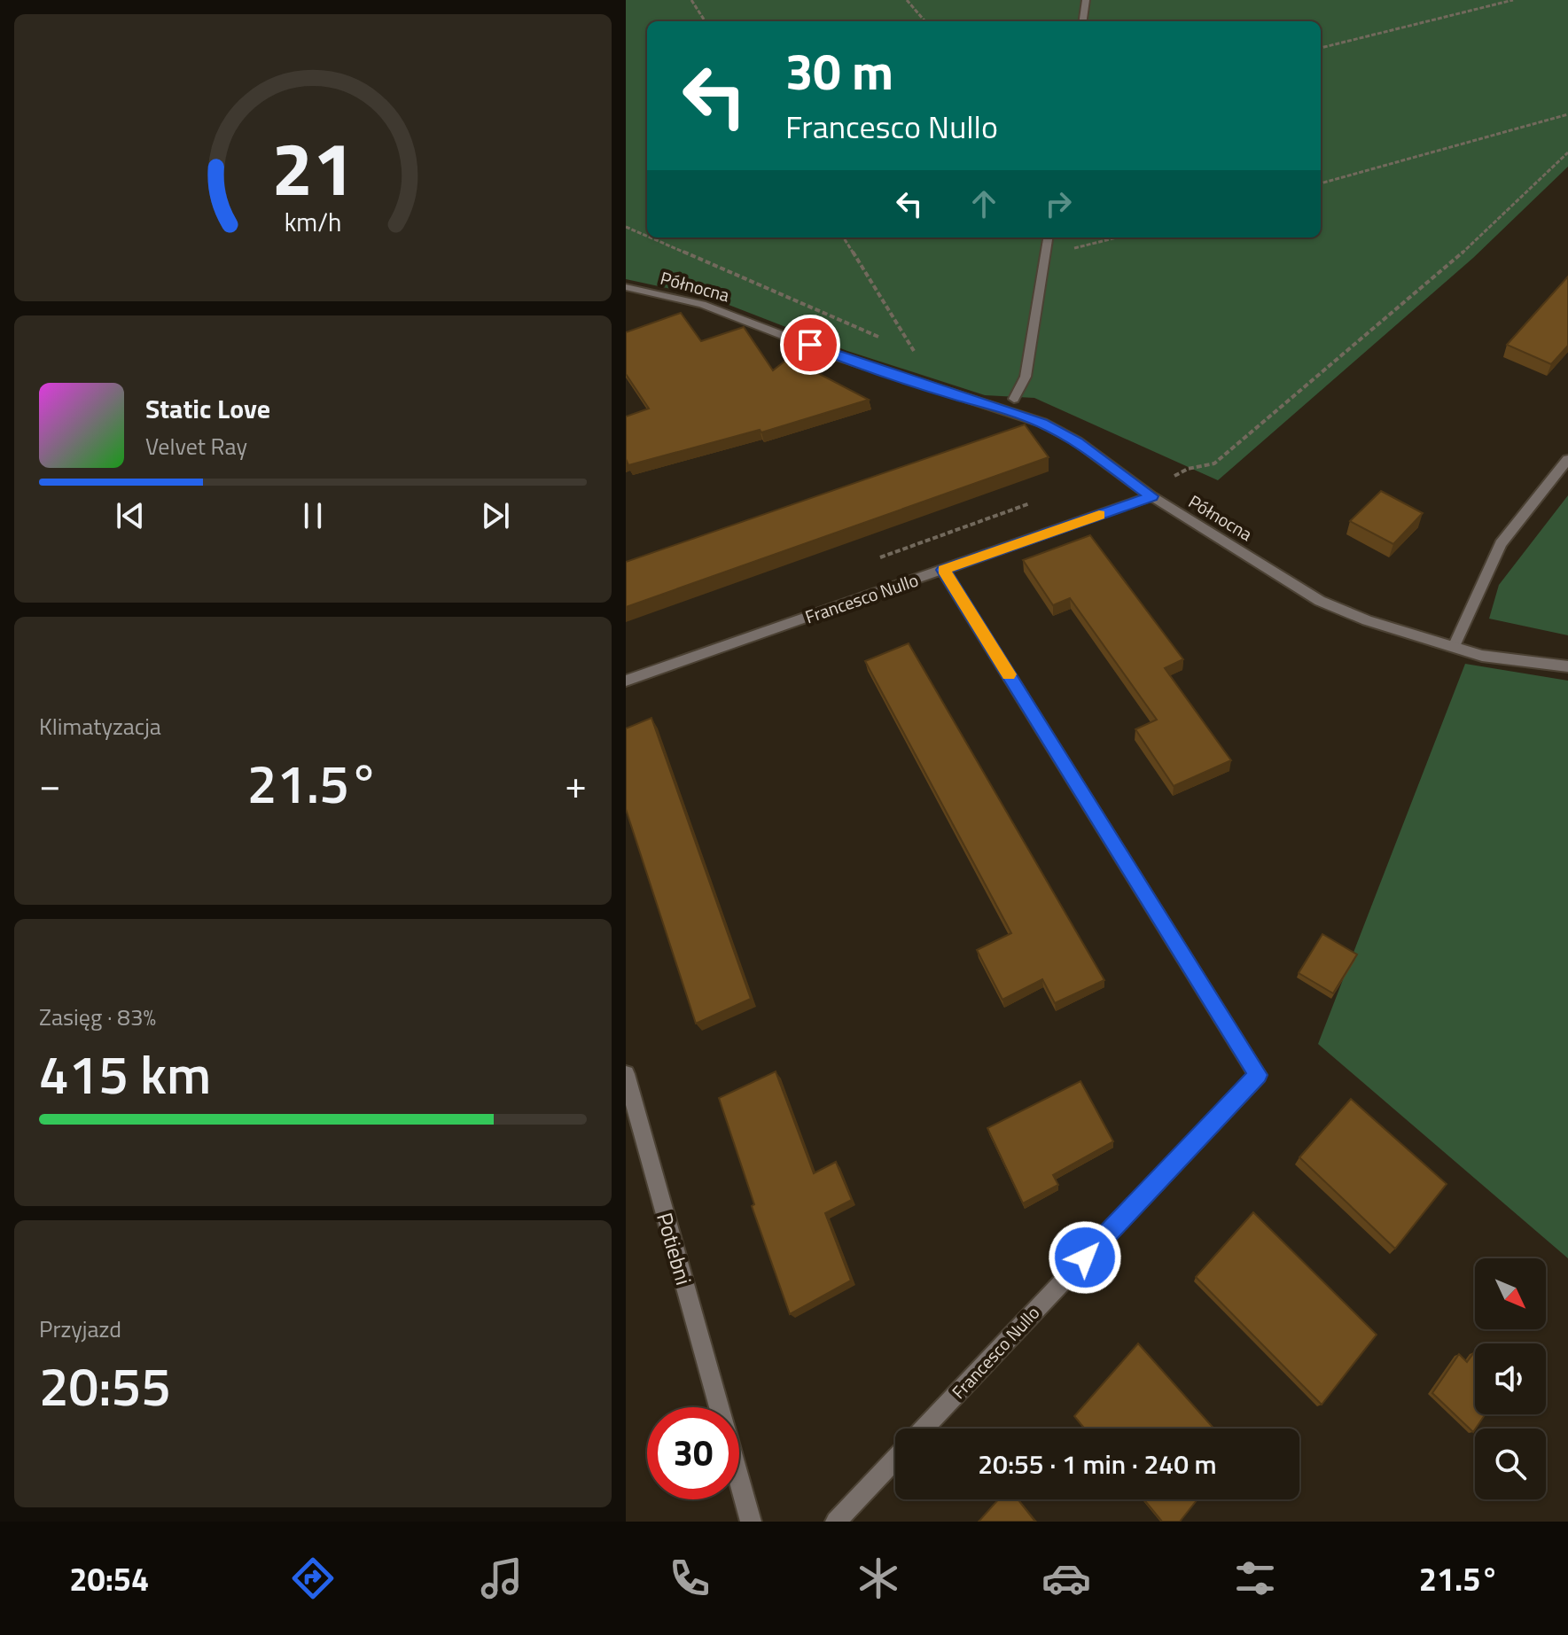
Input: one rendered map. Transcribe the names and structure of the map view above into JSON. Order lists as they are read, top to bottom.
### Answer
{
  "streets": {
    "street": ["Północna", "Francesco Nullo", "Potiebni"]
  },
  "north": "bottom right",
  "page": {
    "turn": ["30 m", "Francesco Nullo"],
    "song": ["Static Love", "Velvet Ray"],
    "tile": [
      "Klimatyzacja",
      ["Zasięg · 83%", "415 km"],
      ["Przyjazd", "20:55"]
    ],
    "heat": ["−", "21.5°", "+"],
    "limit": "30",
    "trip": "20:55 · 1 min · 240 m",
    "tabs": ["20:54", "21.5°"],
    "gauge": ["21", "km/h"]
  }
}
